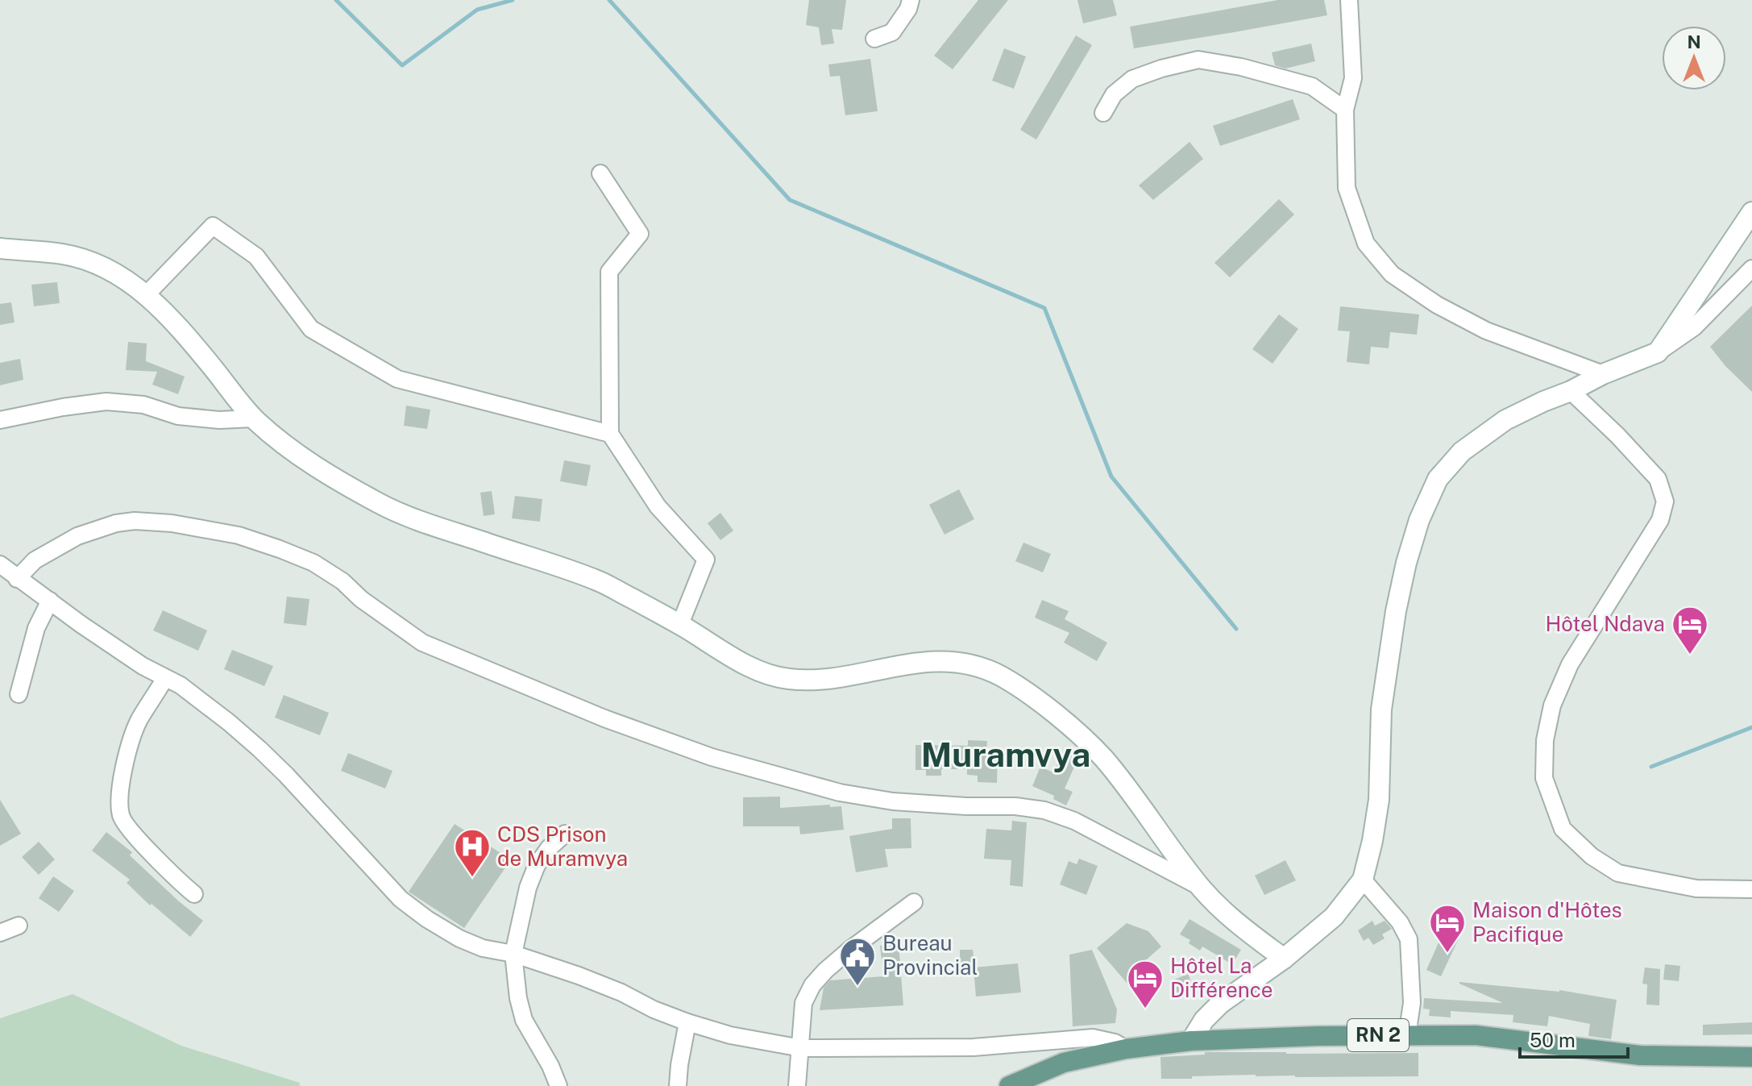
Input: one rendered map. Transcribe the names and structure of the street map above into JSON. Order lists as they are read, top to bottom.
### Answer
{
  "streets": {
    "main road": ["RN 2"]
  },
  "districts": ["Muramvya"],
  "places": {
    "hotel": ["Hôtel Ndava", "Maison d'Hôtes Pacifique", "Hôtel La Différence"],
    "hospital": ["CDS Prison de Muramvya"],
    "public building": ["Bureau Provincial"]
  },
  "scale_bar": "50 m",
  "north": "top"
}
